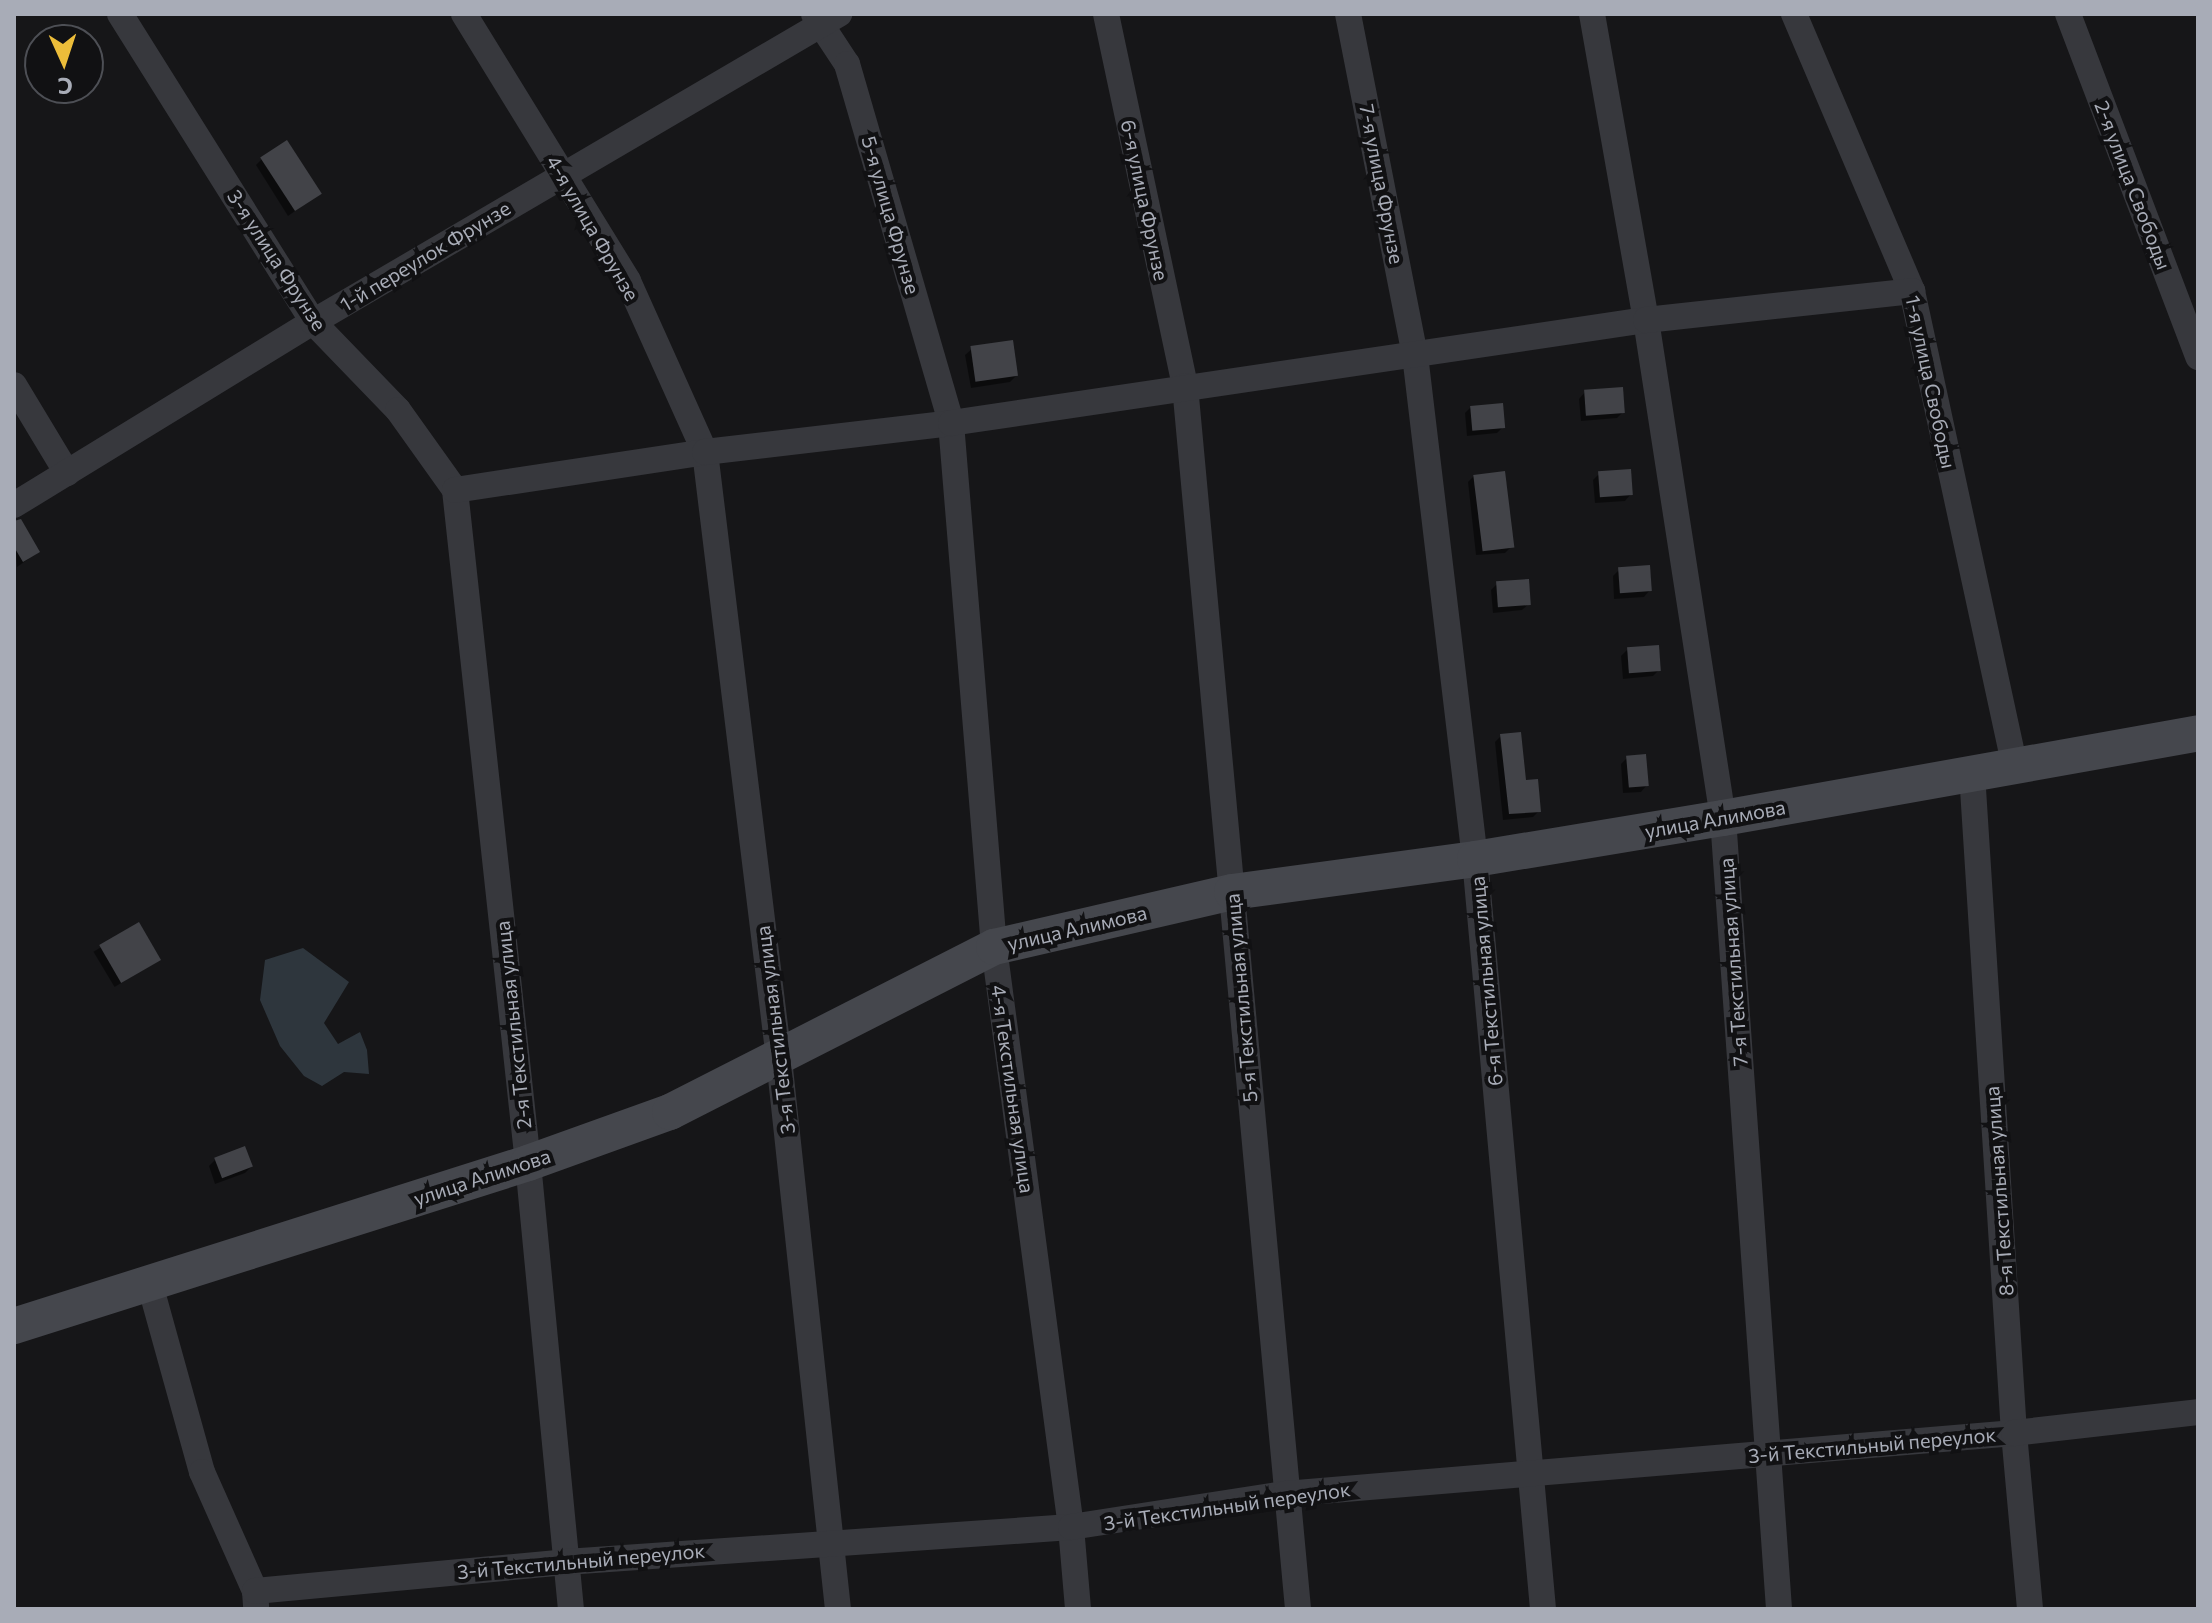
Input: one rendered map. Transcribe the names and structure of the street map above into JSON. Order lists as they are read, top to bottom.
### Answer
{
  "streets": {
    "street": [
      "7-я улица Фрунзе",
      "2-я улица Свободы",
      "6-я улица Фрунзе",
      "5-я улица Фрунзе",
      "4-я улица Фрунзе",
      "1-й переулок Фрунзе",
      "3-я улица Фрунзе",
      "1-я улица Свободы",
      "улица Алимова",
      "7-я Текстильная улица",
      "6-я Текстильная улица",
      "5-я Текстильная улица",
      "2-я Текстильная улица",
      "3-я Текстильная улица",
      "4-я Текстильная улица",
      "8-я Текстильная улица",
      "3-й Текстильный переулок"
    ]
  },
  "crossings": [
    ["7-я улица Фрунзе", "6-я Текстильная улица"],
    ["6-я улица Фрунзе", "5-я Текстильная улица"],
    ["5-я улица Фрунзе", "1-й переулок Фрунзе"],
    ["5-я улица Фрунзе", "4-я Текстильная улица"],
    ["4-я улица Фрунзе", "1-й переулок Фрунзе"],
    ["4-я улица Фрунзе", "3-я Текстильная улица"],
    ["1-й переулок Фрунзе", "3-я улица Фрунзе"],
    ["3-я улица Фрунзе", "2-я Текстильная улица"],
    ["1-я улица Свободы", "улица Алимова"],
    ["улица Алимова", "7-я Текстильная улица"],
    ["улица Алимова", "6-я Текстильная улица"],
    ["улица Алимова", "5-я Текстильная улица"],
    ["улица Алимова", "2-я Текстильная улица"],
    ["улица Алимова", "3-я Текстильная улица"],
    ["улица Алимова", "4-я Текстильная улица"],
    ["улица Алимова", "8-я Текстильная улица"],
    ["7-я Текстильная улица", "3-й Текстильный переулок"],
    ["6-я Текстильная улица", "3-й Текстильный переулок"],
    ["5-я Текстильная улица", "3-й Текстильный переулок"],
    ["2-я Текстильная улица", "3-й Текстильный переулок"],
    ["3-я Текстильная улица", "3-й Текстильный переулок"],
    ["4-я Текстильная улица", "3-й Текстильный переулок"],
    ["8-я Текстильная улица", "3-й Текстильный переулок"]
  ],
  "north": "bottom"
}
